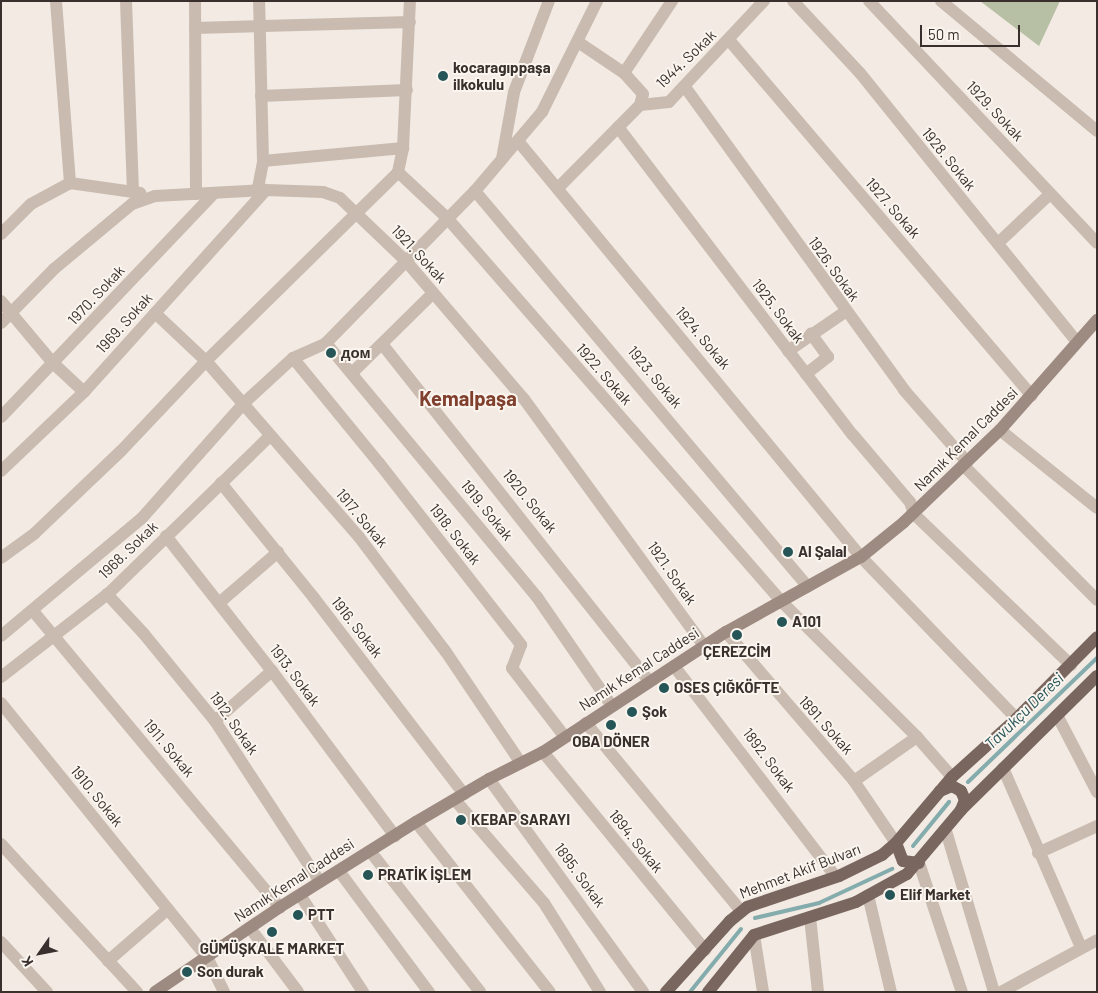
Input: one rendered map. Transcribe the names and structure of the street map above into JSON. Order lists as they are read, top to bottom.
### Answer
{
  "streets": {
    "main road": ["Mehmet Akif Bulvarı"],
    "street": [
      "1944. Sokak",
      "1929. Sokak",
      "1928. Sokak",
      "1927. Sokak",
      "1921. Sokak",
      "1926. Sokak",
      "1970. Sokak",
      "1925. Sokak",
      "1969. Sokak",
      "1924. Sokak",
      "1922. Sokak",
      "1923. Sokak",
      "Namık Kemal Caddesi",
      "1920. Sokak",
      "1919. Sokak",
      "1917. Sokak",
      "1918. Sokak",
      "1968. Sokak",
      "1916. Sokak",
      "1913. Sokak",
      "1912. Sokak",
      "1891. Sokak",
      "1911. Sokak",
      "1892. Sokak",
      "1910. Sokak",
      "1894. Sokak",
      "1895. Sokak"
    ]
  },
  "crossings": [
    ["1944. Sokak", "1927. Sokak"],
    ["1944. Sokak", "1926. Sokak"],
    ["1928. Sokak", "Namık Kemal Caddesi"],
    ["1927. Sokak", "Namık Kemal Caddesi"],
    ["1921. Sokak", "1970. Sokak"],
    ["1921. Sokak", "1969. Sokak"],
    ["1921. Sokak", "Namık Kemal Caddesi"],
    ["1926. Sokak", "Namık Kemal Caddesi"],
    ["1925. Sokak", "Namık Kemal Caddesi"],
    ["1925. Sokak", "Mehmet Akif Bulvarı"],
    ["1969. Sokak", "1917. Sokak"],
    ["1924. Sokak", "Namık Kemal Caddesi"],
    ["1924. Sokak", "Mehmet Akif Bulvarı"],
    ["1922. Sokak", "Namık Kemal Caddesi"],
    ["1922. Sokak", "Mehmet Akif Bulvarı"],
    ["1923. Sokak", "Namık Kemal Caddesi"],
    ["Namık Kemal Caddesi", "1920. Sokak"],
    ["Namık Kemal Caddesi", "1919. Sokak"],
    ["Namık Kemal Caddesi", "1917. Sokak"],
    ["Namık Kemal Caddesi", "1918. Sokak"],
    ["Namık Kemal Caddesi", "1916. Sokak"],
    ["Namık Kemal Caddesi", "1913. Sokak"],
    ["Namık Kemal Caddesi", "1912. Sokak"],
    ["Namık Kemal Caddesi", "1891. Sokak"],
    ["Namık Kemal Caddesi", "1911. Sokak"],
    ["Namık Kemal Caddesi", "1892. Sokak"],
    ["Namık Kemal Caddesi", "1910. Sokak"],
    ["Namık Kemal Caddesi", "1894. Sokak"],
    ["Namık Kemal Caddesi", "1895. Sokak"],
    ["1917. Sokak", "1968. Sokak"],
    ["1968. Sokak", "1916. Sokak"],
    ["1968. Sokak", "1913. Sokak"],
    ["1968. Sokak", "1912. Sokak"],
    ["1968. Sokak", "1911. Sokak"],
    ["1891. Sokak", "Mehmet Akif Bulvarı"],
    ["1892. Sokak", "Mehmet Akif Bulvarı"],
    ["1894. Sokak", "Mehmet Akif Bulvarı"]
  ],
  "districts": ["Kemalpaşa"],
  "water": ["Tavukçu Deresi"],
  "places": [
    "kocaragıppaşa ilkokulu",
    "дом",
    "Al Şalal",
    "A101",
    "ÇEREZCİM",
    "OSES ÇIĞKÖFTE",
    "Şok",
    "OBA DÖNER",
    "KEBAP SARAYI",
    "PRATİK İŞLEM",
    "Elif Market",
    "PTT",
    "GÜMÜŞKALE MARKET",
    "Son durak"
  ],
  "scale_bar": "50 m",
  "north": "bottom left"
}
